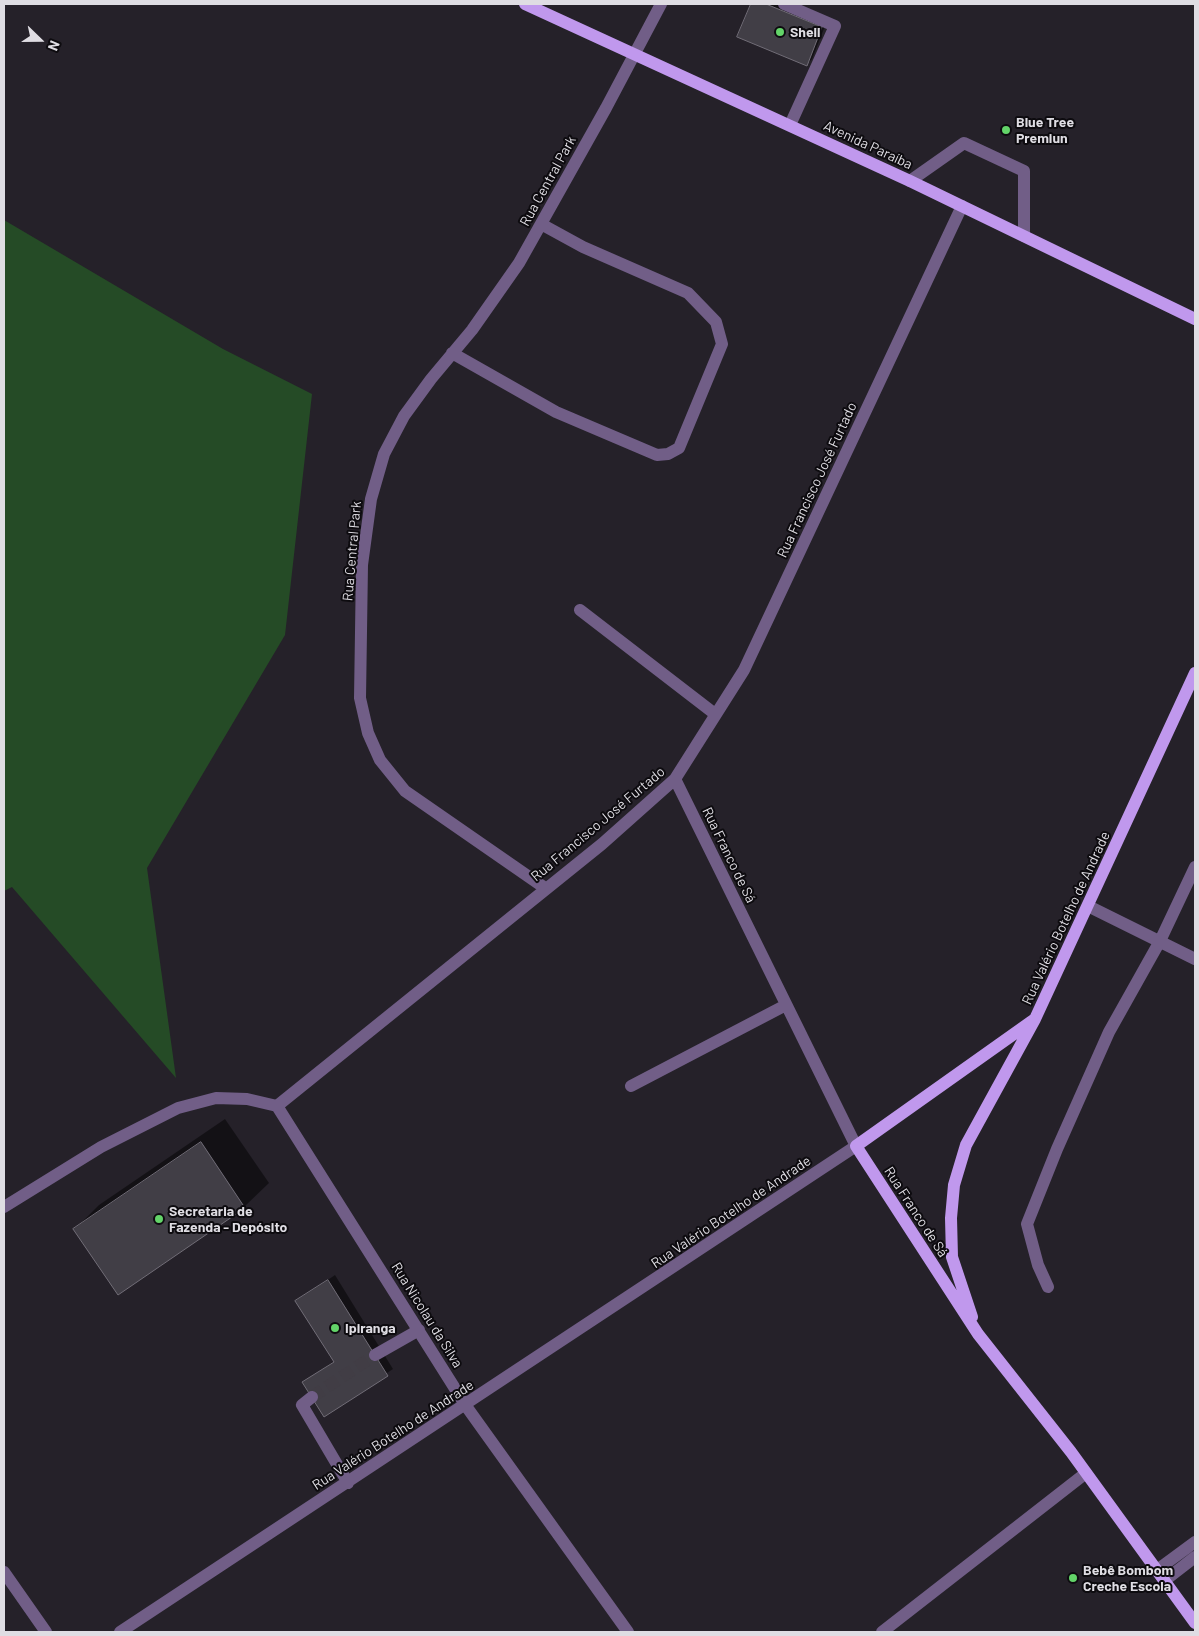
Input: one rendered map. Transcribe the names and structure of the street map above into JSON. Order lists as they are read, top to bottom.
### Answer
{
  "streets": {
    "main road": ["Avenida Paraíba", "Rua Franco de Sá", "Rua Valério Botelho de Andrade"],
    "street": ["Rua Central Park", "Rua Francisco José Furtado", "Rua Nicolau da Silva"]
  },
  "crossings": [
    ["Avenida Paraíba", "Rua Central Park"],
    ["Avenida Paraíba", "Rua Francisco José Furtado"],
    ["Rua Central Park", "Rua Francisco José Furtado"],
    ["Rua Francisco José Furtado", "Rua Franco de Sá"],
    ["Rua Francisco José Furtado", "Rua Nicolau da Silva"],
    ["Rua Franco de Sá", "Rua Valério Botelho de Andrade"],
    ["Rua Valério Botelho de Andrade", "Rua Nicolau da Silva"]
  ],
  "places": [
    "Shell",
    "Blue Tree Premiun",
    "Secretaria de Fazenda - Depósito",
    "Ipiranga",
    "Bebê Bombom Creche Escola"
  ],
  "north": "right"
}
